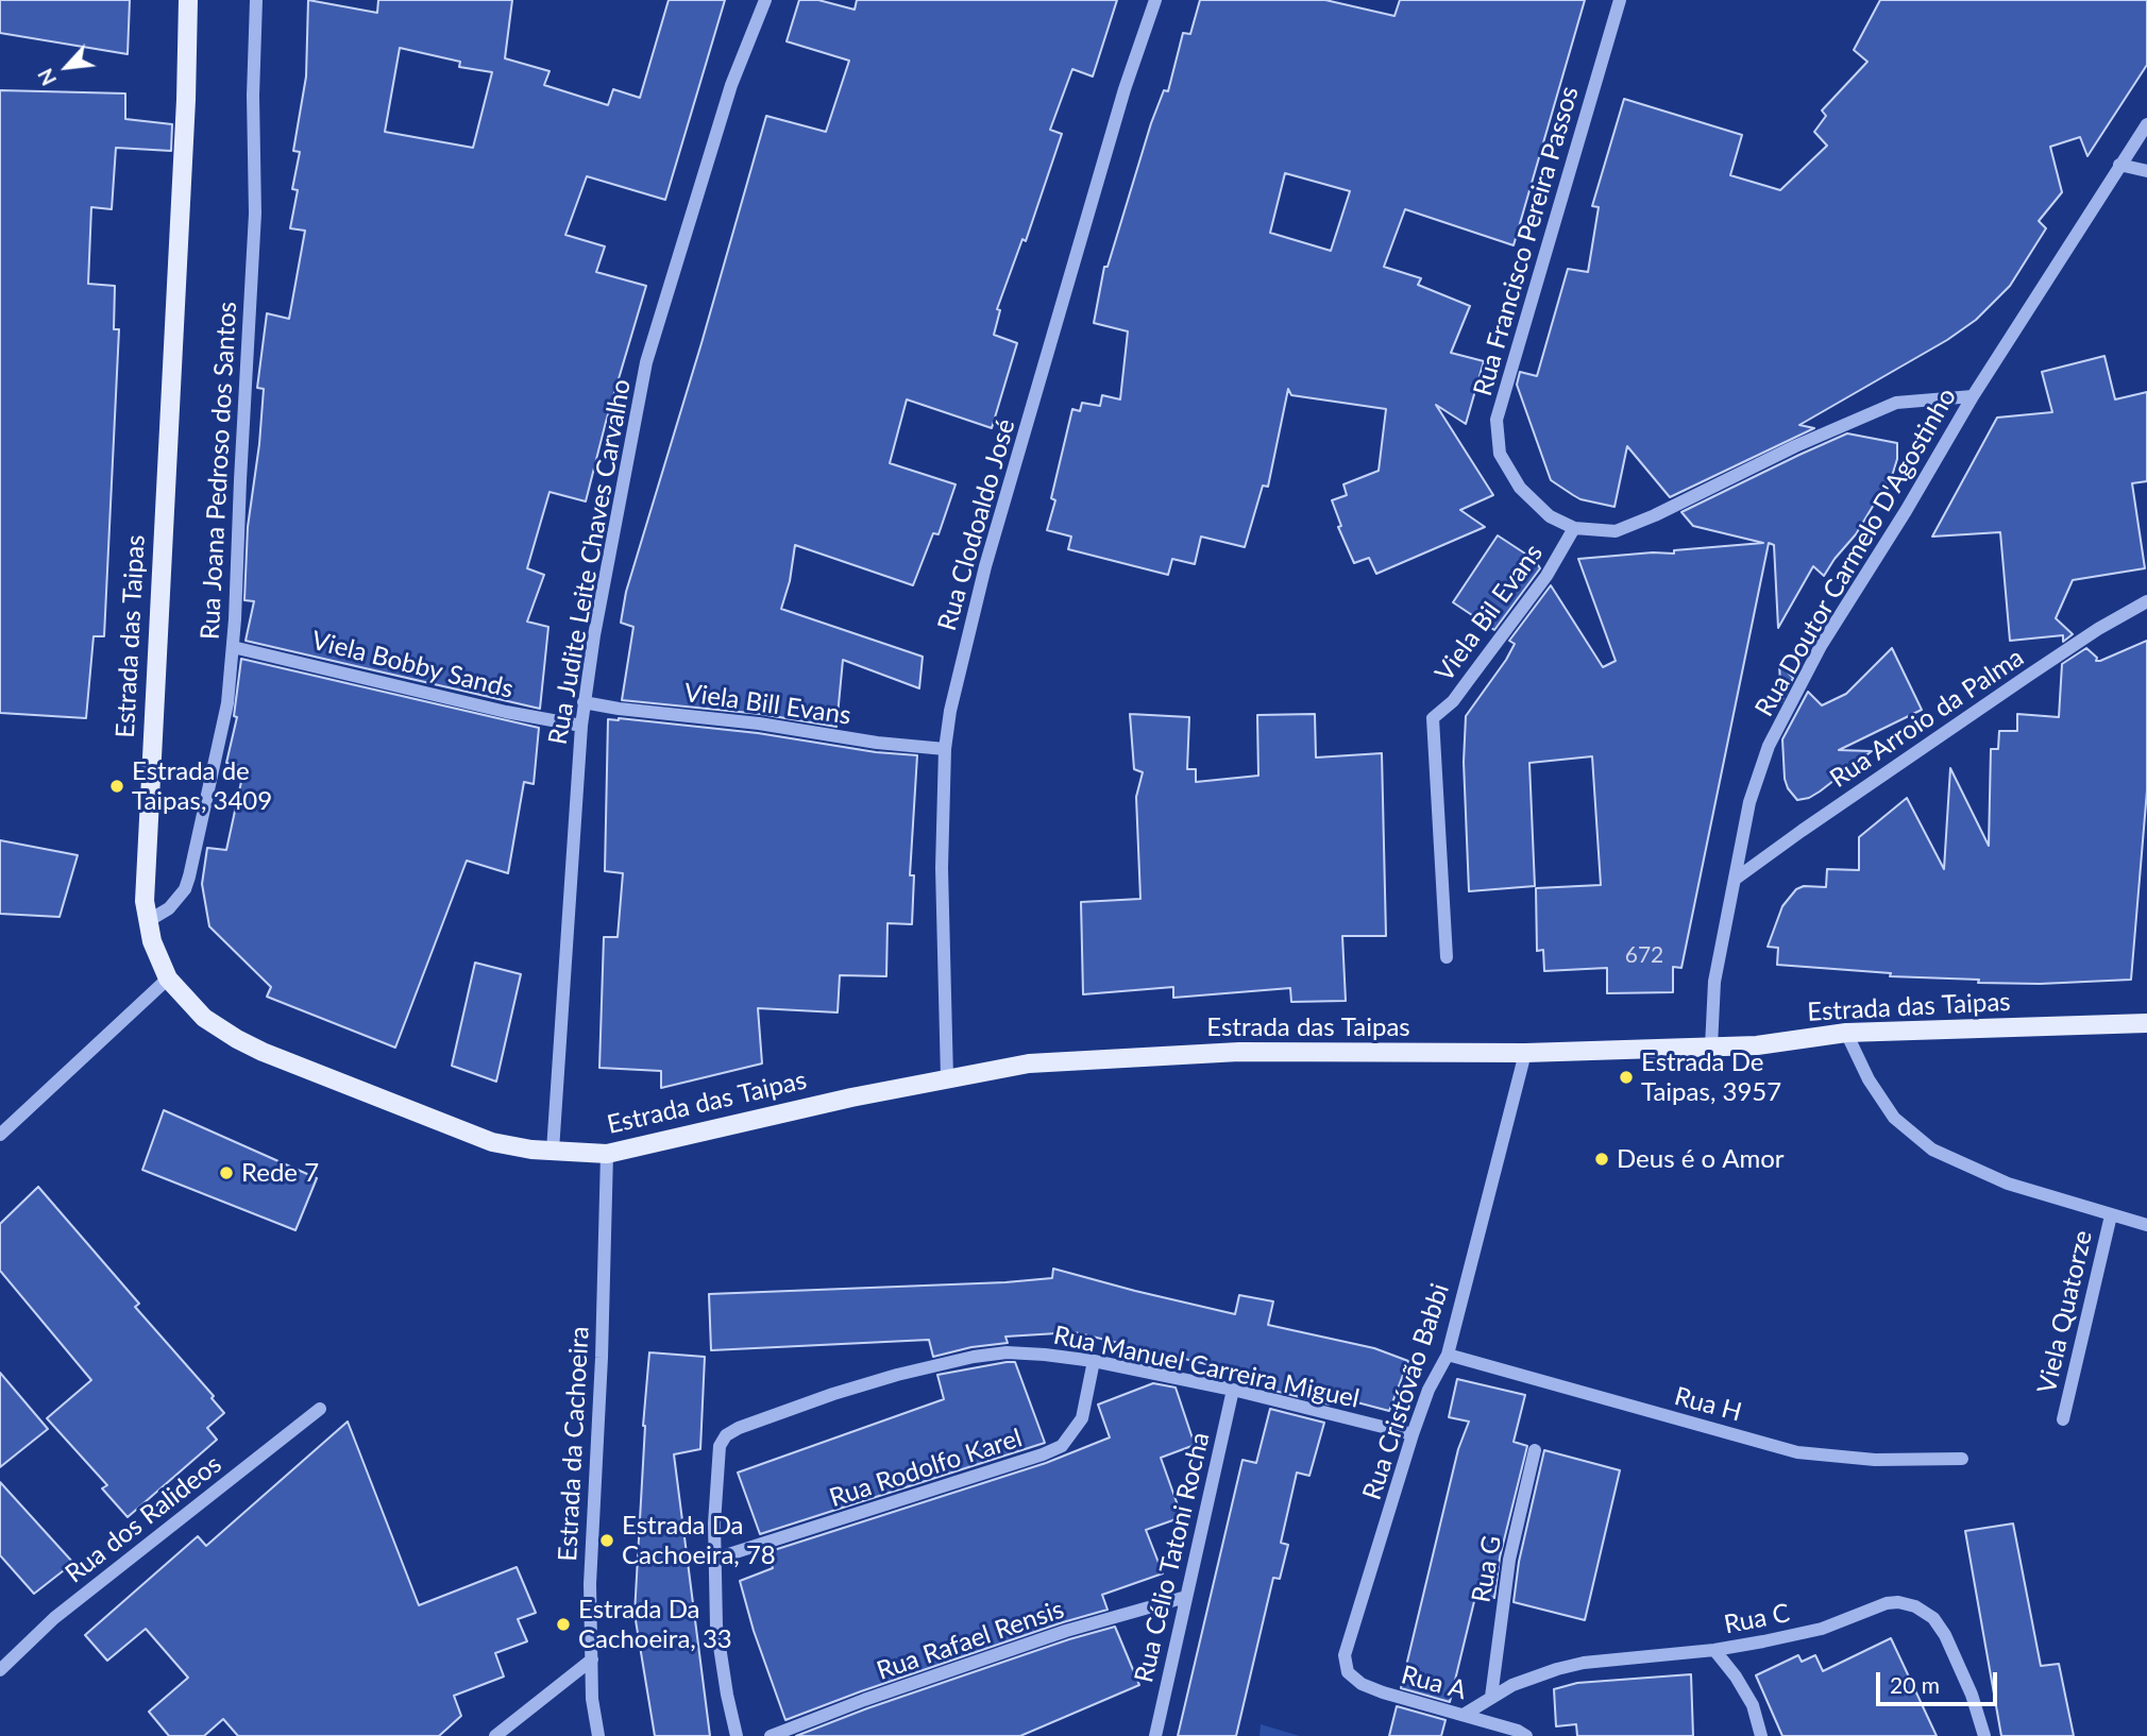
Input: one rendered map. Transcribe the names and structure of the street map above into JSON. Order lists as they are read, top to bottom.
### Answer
{
  "streets": {
    "main road": ["Estrada das Taipas"],
    "street": [
      "Rua Francisco Pereira Passos",
      "Rua Joana Pedroso dos Santos",
      "Rua Clodoaldo José",
      "Rua Doutor Carmelo D'Agostinho",
      "Rua Judite Leite Chaves Carvalho",
      "Viela Bil Evans",
      "Viela Bobby Sands",
      "Viela Bill Evans",
      "Rua Arroio da Palma",
      "Viela Quatorze",
      "Rua Manuel Carreira Miguel",
      "Rua Cristóvão Babbi",
      "Rua H",
      "Estrada da Cachoeira",
      "Rua Rodolfo Karel",
      "Rua dos Ralideos",
      "Rua Célio Tatoni Rocha",
      "Rua G",
      "Rua C",
      "Rua Rafael Rensis",
      "Rua A"
    ]
  },
  "crossings": [
    ["Rua Francisco Pereira Passos", "Rua Doutor Carmelo D'Agostinho"],
    ["Rua Francisco Pereira Passos", "Viela Bil Evans"],
    ["Rua Joana Pedroso dos Santos", "Estrada das Taipas"],
    ["Rua Joana Pedroso dos Santos", "Viela Bobby Sands"],
    ["Rua Clodoaldo José", "Estrada das Taipas"],
    ["Rua Clodoaldo José", "Viela Bill Evans"],
    ["Rua Doutor Carmelo D'Agostinho", "Estrada das Taipas"],
    ["Rua Doutor Carmelo D'Agostinho", "Rua Arroio da Palma"],
    ["Rua Judite Leite Chaves Carvalho", "Estrada das Taipas"],
    ["Rua Judite Leite Chaves Carvalho", "Viela Bobby Sands"],
    ["Rua Judite Leite Chaves Carvalho", "Viela Bill Evans"],
    ["Estrada das Taipas", "Rua Cristóvão Babbi"],
    ["Estrada das Taipas", "Estrada da Cachoeira"],
    ["Rua Manuel Carreira Miguel", "Rua Cristóvão Babbi"],
    ["Rua Manuel Carreira Miguel", "Rua Rodolfo Karel"],
    ["Rua Manuel Carreira Miguel", "Rua Célio Tatoni Rocha"],
    ["Rua Cristóvão Babbi", "Rua H"],
    ["Rua Cristóvão Babbi", "Rua A"],
    ["Rua Célio Tatoni Rocha", "Rua Rafael Rensis"],
    ["Rua G", "Rua C"],
    ["Rua C", "Rua A"]
  ],
  "places": [
    "Estrada de Taipas, 3409",
    "Estrada De Taipas, 3957",
    "Deus é o Amor",
    "Rede 7",
    "Estrada Da Cachoeira, 78",
    "Estrada Da Cachoeira, 33"
  ],
  "house_numbers": ["672"],
  "scale_bar": "20 m",
  "north": "bottom left"
}
